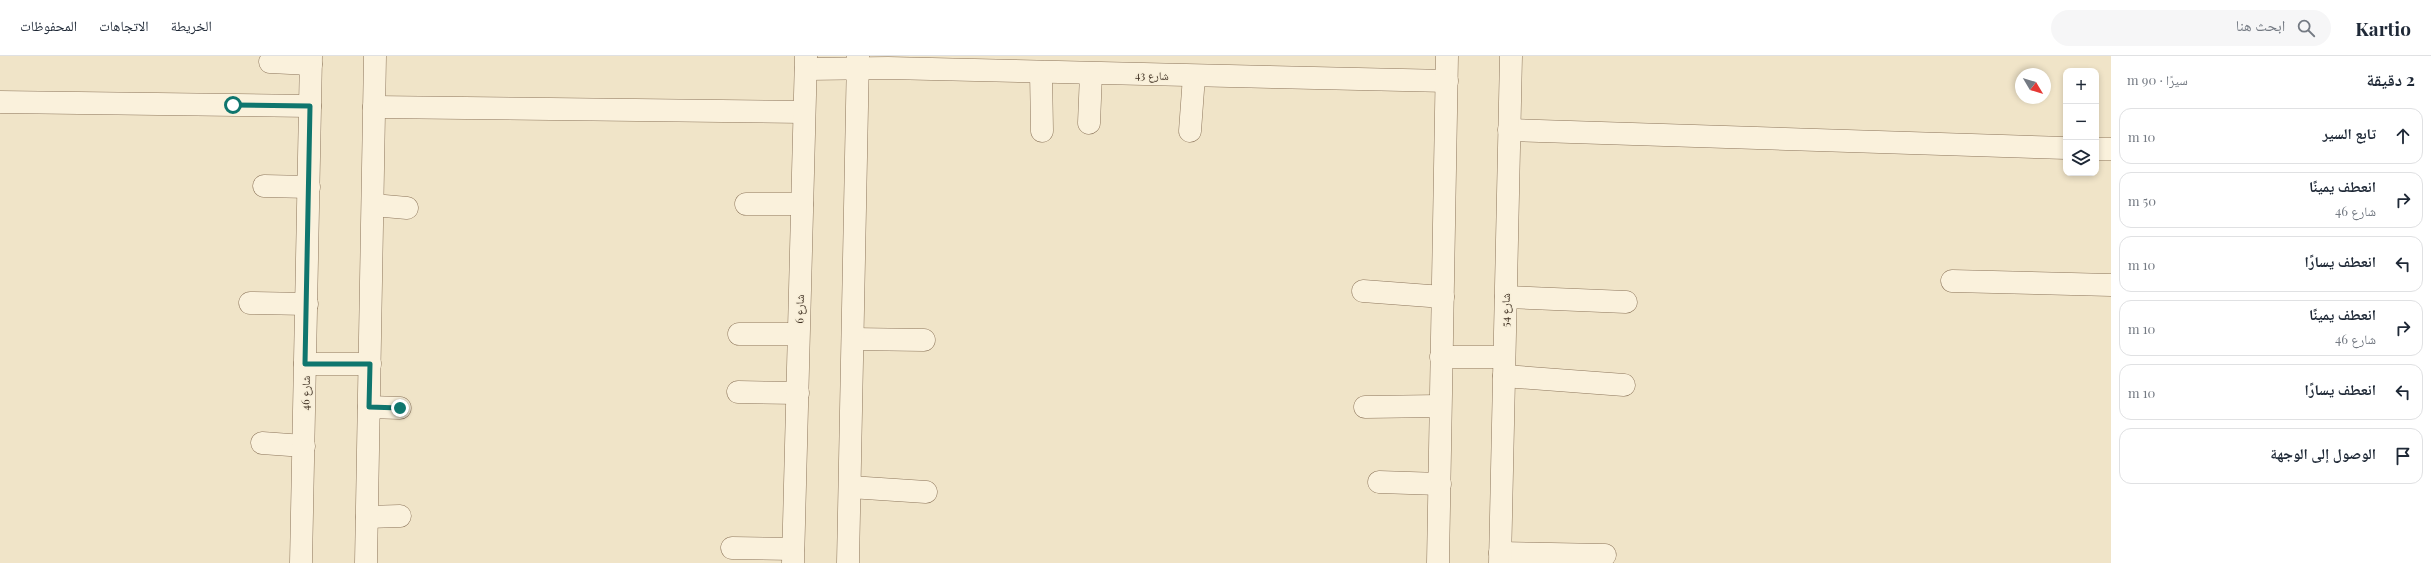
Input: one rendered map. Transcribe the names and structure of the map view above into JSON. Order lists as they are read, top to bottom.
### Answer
{
  "streets": {
    "lane": [
      "شارع 43",
      "شارع 6",
      "شارع 54",
      "شارع 46"
    ]
  },
  "crossings": [
    ["شارع 43", "شارع 6"]
  ],
  "north": "bottom right",
  "page": {
    "header": "Kartio",
    "search": "ابحث هنا",
    "nav": ["الخريطة", "الاتجاهات", "المحفوظات"],
    "heading": ["2 دقيقة", "سيرًا · 90 m"],
    "map_buttons": ["+", "−"],
    "list": [
      ["تابع السير", "10 m"],
      ["انعطف يمينًا", "شارع 46", "50 m"],
      ["انعطف يسارًا", "10 m"],
      ["انعطف يمينًا", "شارع 46", "10 m"],
      ["انعطف يسارًا", "10 m"],
      "الوصول إلى الوجهة"
    ]
  }
}
